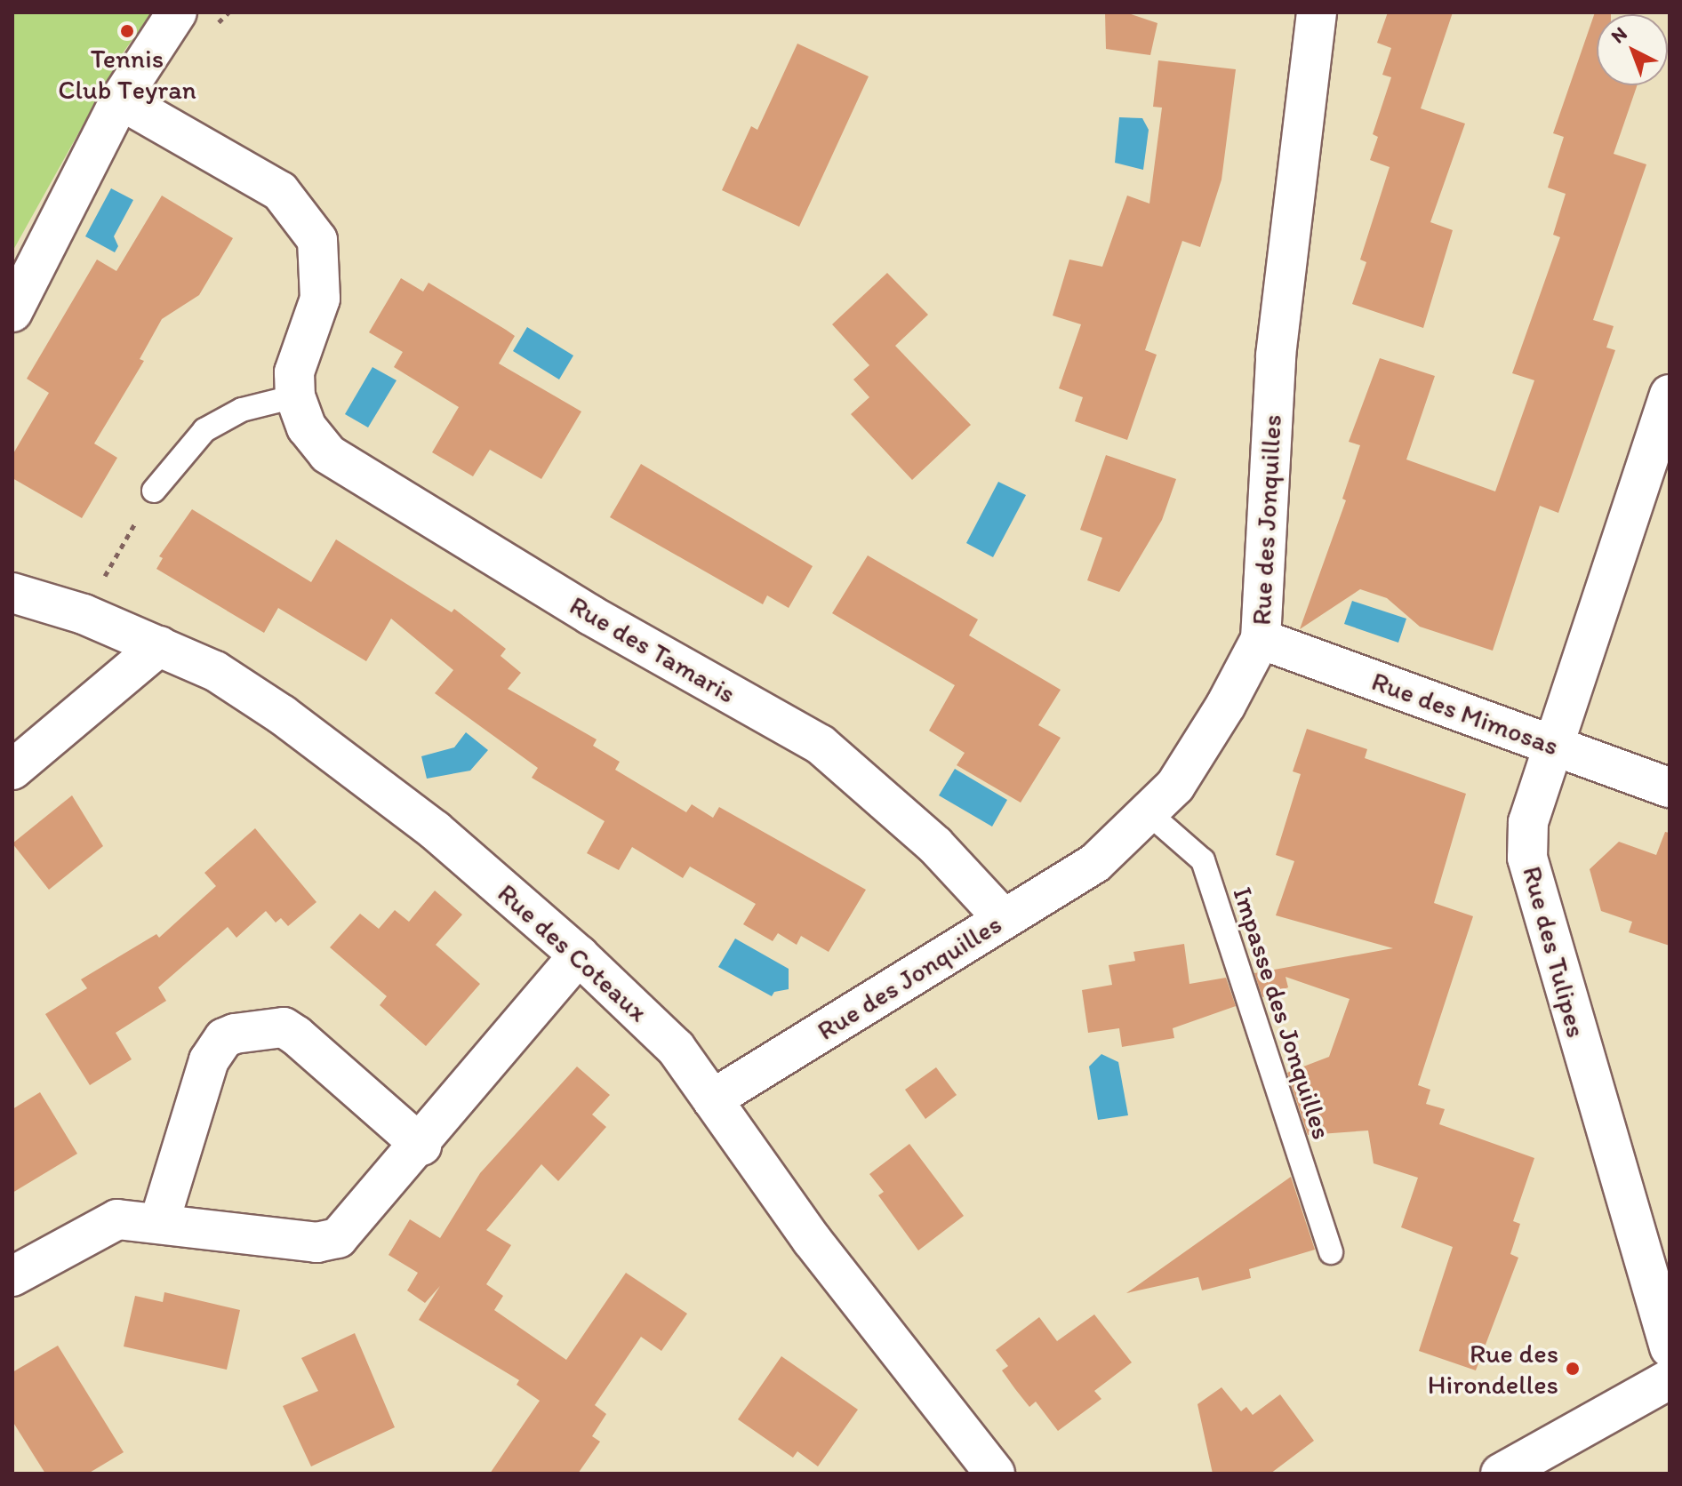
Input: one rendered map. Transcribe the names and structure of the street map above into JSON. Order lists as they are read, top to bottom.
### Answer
{
  "streets": {
    "street": [
      "Rue des Jonquilles",
      "Rue des Tamaris",
      "Rue des Mimosas",
      "Rue des Tulipes",
      "Rue des Coteaux"
    ],
    "lane": ["Impasse des Jonquilles"]
  },
  "crossings": [
    ["Rue des Jonquilles", "Rue des Tamaris"],
    ["Rue des Jonquilles", "Rue des Mimosas"],
    ["Rue des Jonquilles", "Rue des Coteaux"],
    ["Rue des Jonquilles", "Impasse des Jonquilles"],
    ["Rue des Mimosas", "Rue des Tulipes"]
  ],
  "places": ["Tennis Club Teyran", "Rue des Hirondelles"],
  "north": "top left"
}
